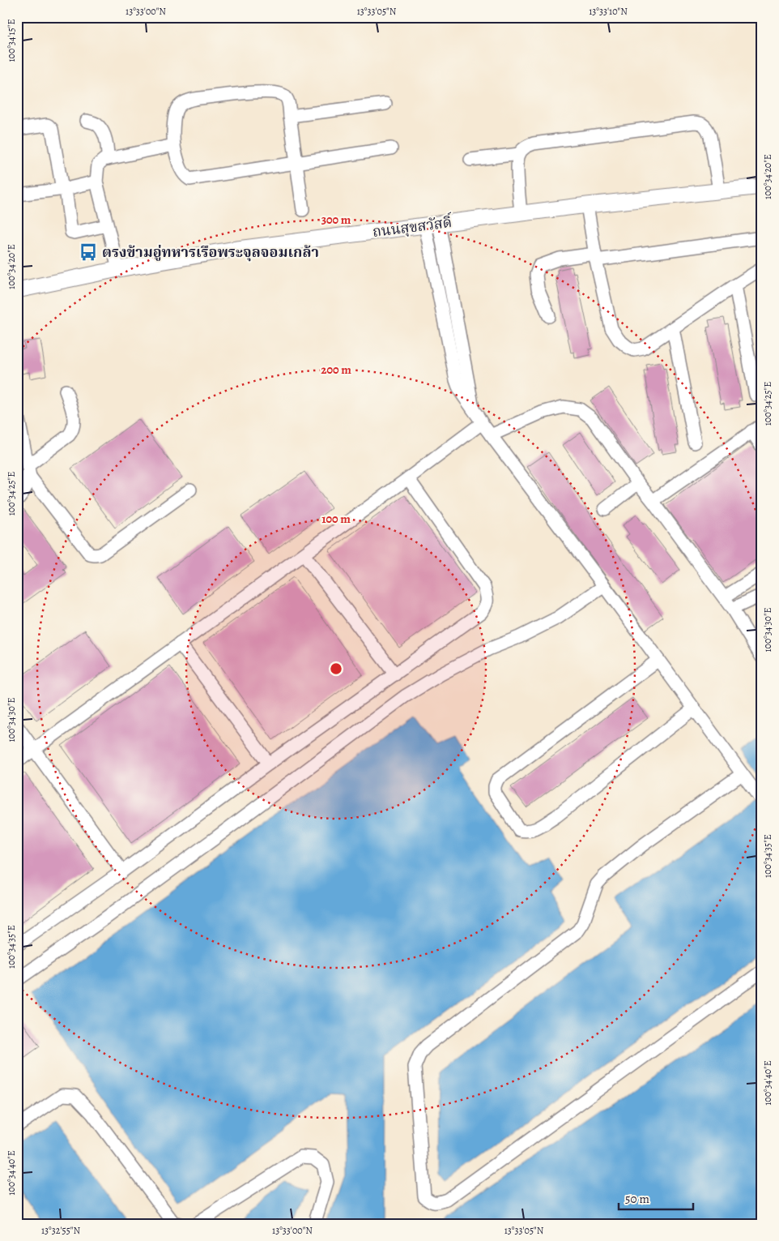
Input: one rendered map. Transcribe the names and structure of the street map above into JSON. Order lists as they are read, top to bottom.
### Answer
{
  "streets": {
    "main road": ["ถนนสุขสวัสดิ์"]
  },
  "places": {
    "bus stop": ["ตรงข้ามอู่ทหารเรือพระจุลจอมเกล้า"]
  },
  "scale_bar": "50 m",
  "coordinates": [
    "13°33'00\"N",
    "13°33'05\"N",
    "13°33'10\"N",
    "100°34'15\"E",
    "100°34'20\"E",
    "100°34'25\"E",
    "100°34'30\"E",
    "100°34'35\"E",
    "100°34'40\"E",
    "13°32'55\"N"
  ],
  "rings": ["300 m", "200 m", "100 m"]
}
